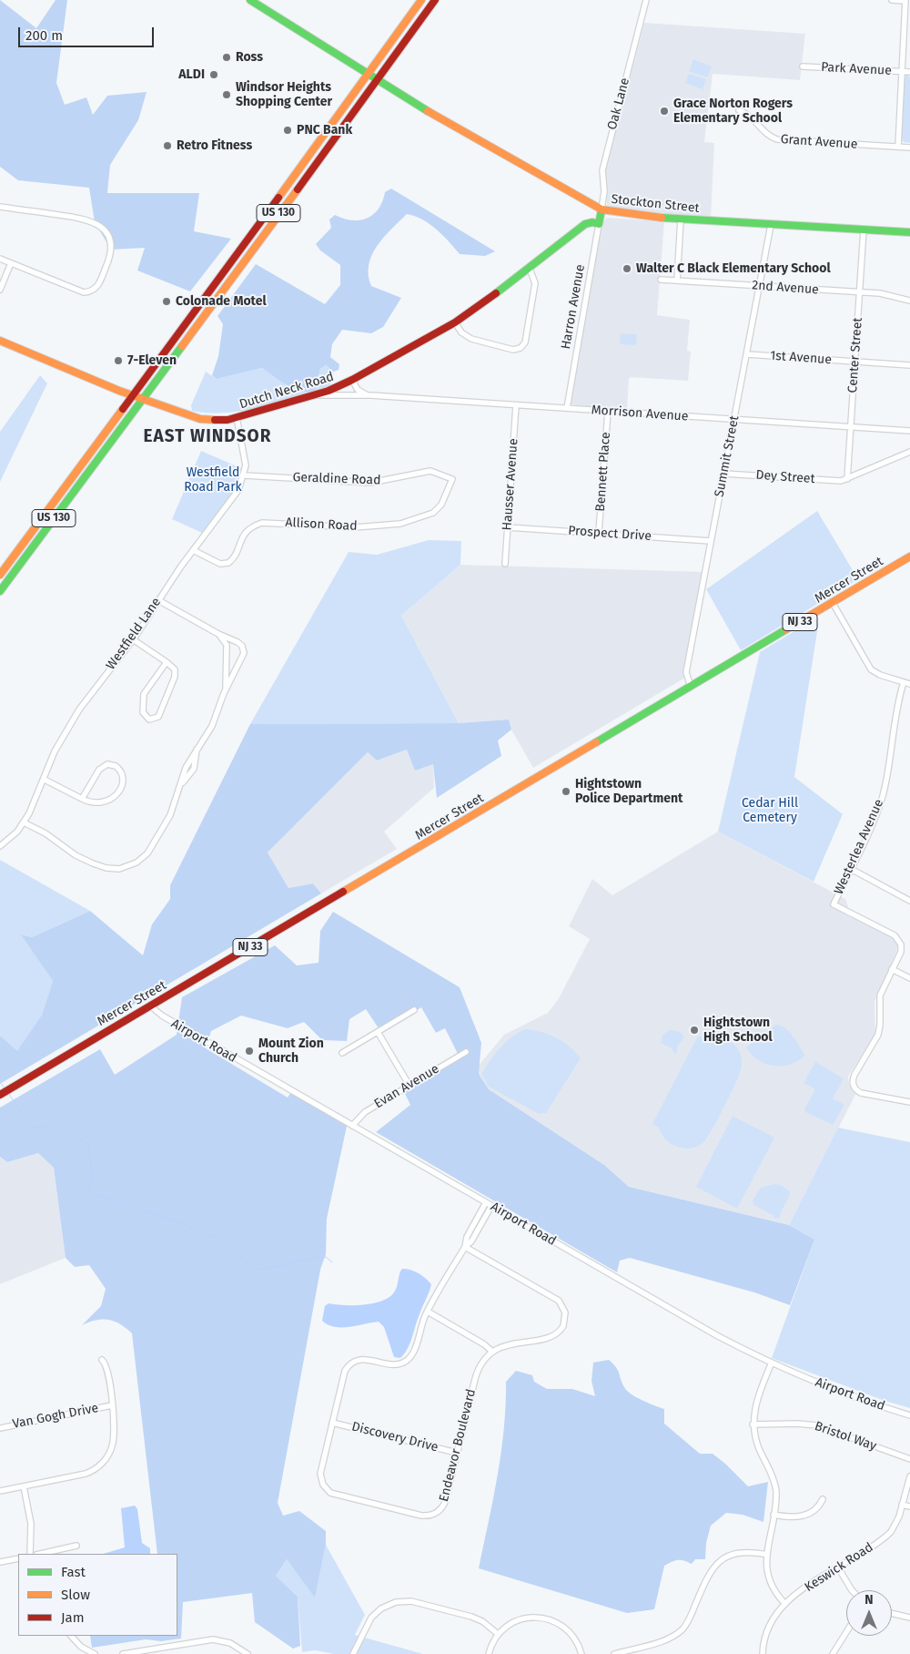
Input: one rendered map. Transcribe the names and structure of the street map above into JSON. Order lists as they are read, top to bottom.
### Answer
{
  "streets": {
    "main road": [
      "Stockton Street",
      "US 130",
      "Harron Avenue",
      "Dutch Neck Road",
      "Mercer Street",
      "NJ 33"
    ],
    "street": [
      "Park Avenue",
      "Oak Lane",
      "Grant Avenue",
      "2nd Avenue",
      "Center Street",
      "1st Avenue",
      "Morrison Avenue",
      "Summit Street",
      "Bennett Place",
      "Dey Street",
      "Geraldine Road",
      "Hausser Avenue",
      "Allison Road",
      "Prospect Drive",
      "Westfield Lane",
      "Westerlea Avenue",
      "Airport Road",
      "Evan Avenue",
      "Van Gogh Drive",
      "Bristol Way",
      "Discovery Drive",
      "Endeavor Boulevard",
      "Keswick Road"
    ]
  },
  "crossings": [
    ["Oak Lane", "Stockton Street"],
    ["Oak Lane", "Harron Avenue"],
    ["Oak Lane", "Dutch Neck Road"],
    ["Stockton Street", "US 130"],
    ["Stockton Street", "Harron Avenue"],
    ["Stockton Street", "Center Street"],
    ["Stockton Street", "Dutch Neck Road"],
    ["Stockton Street", "Summit Street"],
    ["US 130", "Dutch Neck Road"],
    ["2nd Avenue", "Center Street"],
    ["2nd Avenue", "Summit Street"],
    ["Harron Avenue", "Dutch Neck Road"],
    ["Harron Avenue", "Morrison Avenue"],
    ["Center Street", "1st Avenue"],
    ["Center Street", "Morrison Avenue"],
    ["Center Street", "Dey Street"],
    ["1st Avenue", "Summit Street"],
    ["Dutch Neck Road", "Morrison Avenue"],
    ["Dutch Neck Road", "Westfield Lane"],
    ["Morrison Avenue", "Summit Street"],
    ["Morrison Avenue", "Bennett Place"],
    ["Morrison Avenue", "Hausser Avenue"],
    ["Summit Street", "Dey Street"],
    ["Summit Street", "Prospect Drive"],
    ["Summit Street", "Mercer Street"],
    ["Bennett Place", "Prospect Drive"],
    ["Geraldine Road", "Allison Road"],
    ["Geraldine Road", "Westfield Lane"],
    ["Hausser Avenue", "Prospect Drive"],
    ["Allison Road", "Westfield Lane"],
    ["Mercer Street", "Airport Road"],
    ["Airport Road", "Evan Avenue"],
    ["Airport Road", "Endeavor Boulevard"],
    ["Discovery Drive", "Endeavor Boulevard"]
  ],
  "districts": ["EAST WINDSOR"],
  "parks": ["Westfield Road Park", "Cedar Hill Cemetery"],
  "places": [
    "Ross",
    "ALDI",
    "Windsor Heights Shopping Center",
    "Grace Norton Rogers Elementary School",
    "PNC Bank",
    "Retro Fitness",
    "Walter C Black Elementary School",
    "Colonade Motel",
    "7-Eleven",
    "Hightstown Police Department",
    "Hightstown High School",
    "Mount Zion Church"
  ],
  "legend": ["Fast", "Slow", "Jam"],
  "scale_bar": "200 m",
  "north": "top"
}
